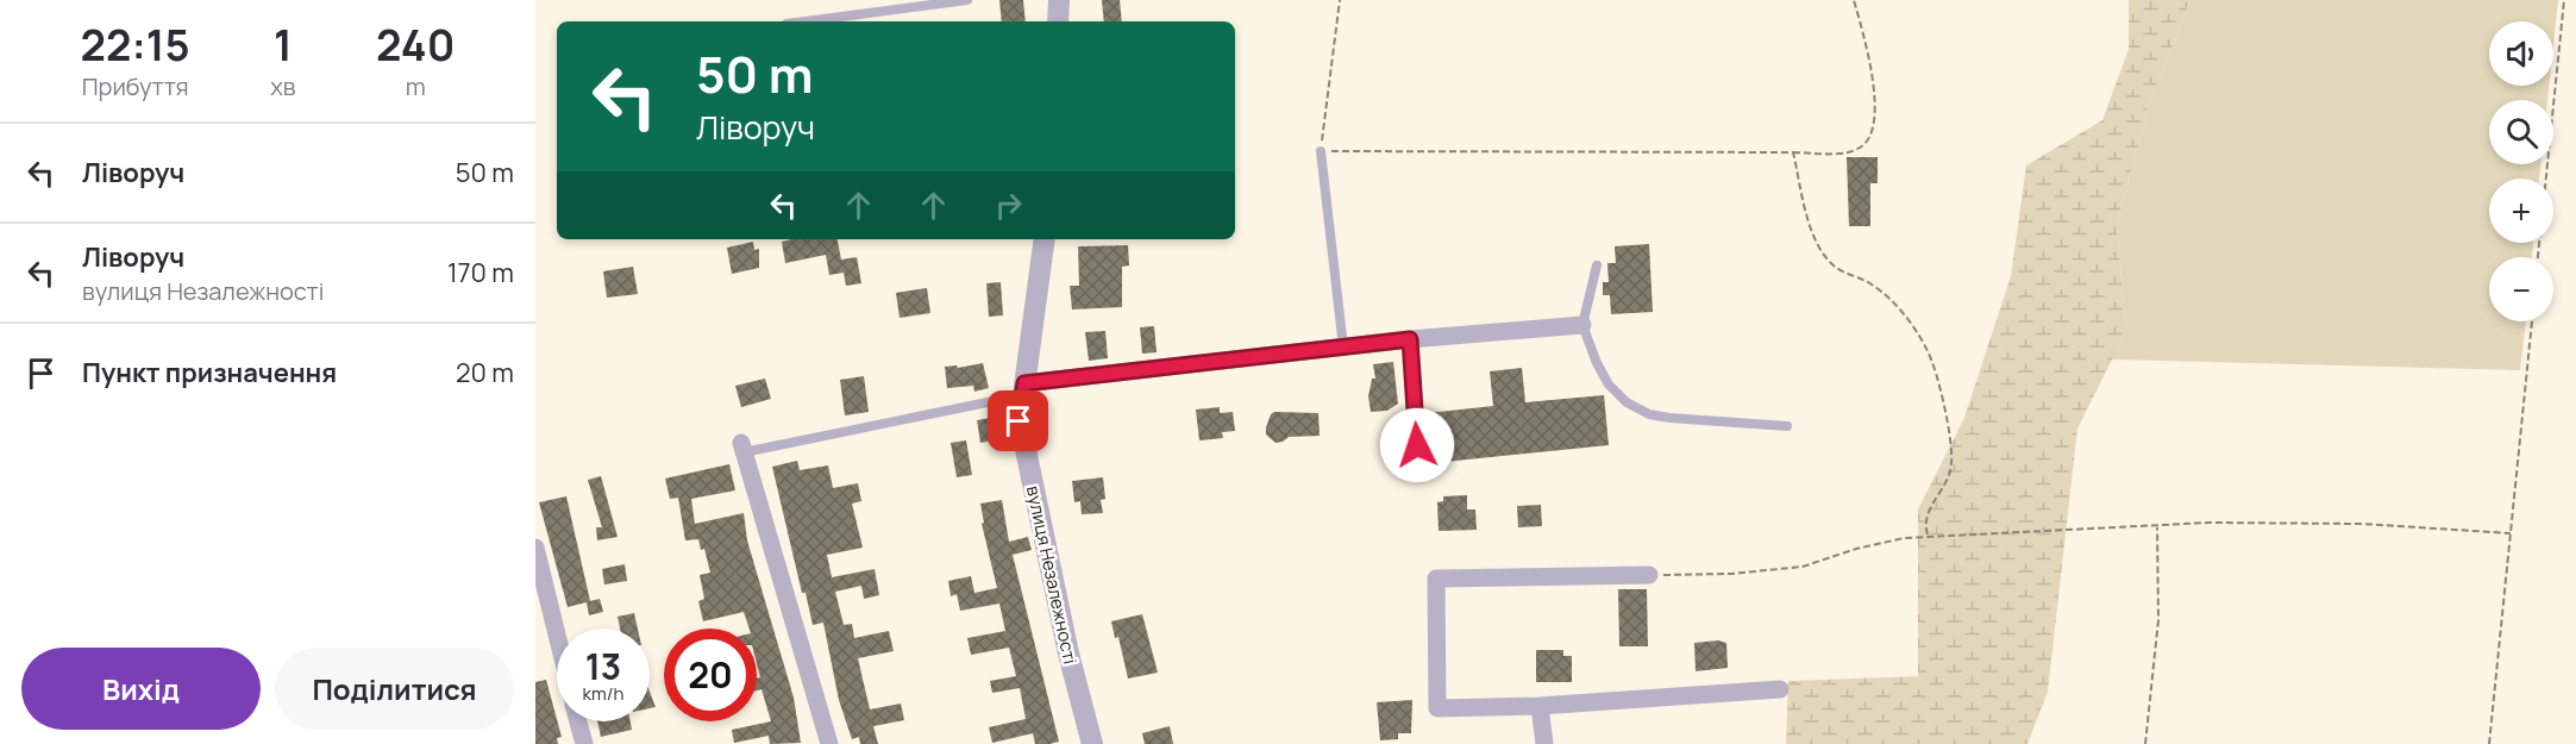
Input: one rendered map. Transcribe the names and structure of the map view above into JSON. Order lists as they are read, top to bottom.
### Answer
{
  "streets": {
    "street": ["вулиця Незалежності"]
  },
  "page": {
    "eta": [
      "22:15",
      "Прибуття",
      "1",
      "хв",
      "240",
      "m"
    ],
    "map_buttons": ["+", "−"],
    "turn": ["50 m", "Ліворуч"],
    "list": [
      {
        "name": "Ліворуч",
        "value": "50 m"
      },
      {
        "name": "Ліворуч",
        "note": "вулиця Незалежності",
        "value": "170 m"
      },
      {
        "name": "Пункт призначення",
        "value": "20 m"
      }
    ],
    "speed": "13 km/h",
    "limit": "20",
    "buttons": ["Вихід", "Поділитися"]
  }
}
